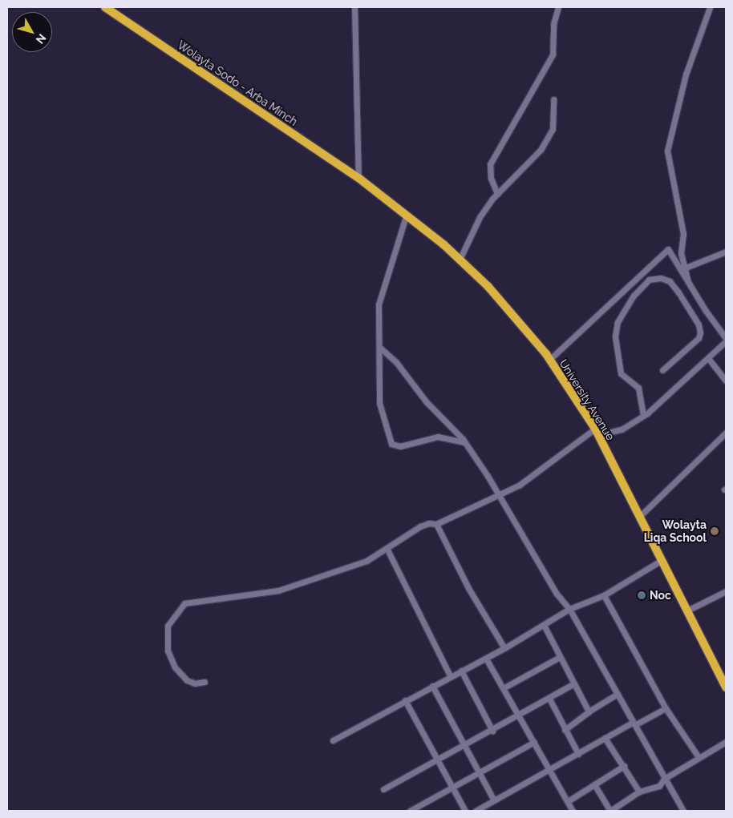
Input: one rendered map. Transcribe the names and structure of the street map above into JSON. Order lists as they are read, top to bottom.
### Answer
{
  "streets": {
    "highway": ["Wolayta Sodo - Arba Minch", "University Avenue"]
  },
  "crossings": [
    ["Wolayta Sodo - Arba Minch", "University Avenue"]
  ],
  "places": ["Wolayta Liqa School", "Noc"],
  "north": "bottom right"
}
